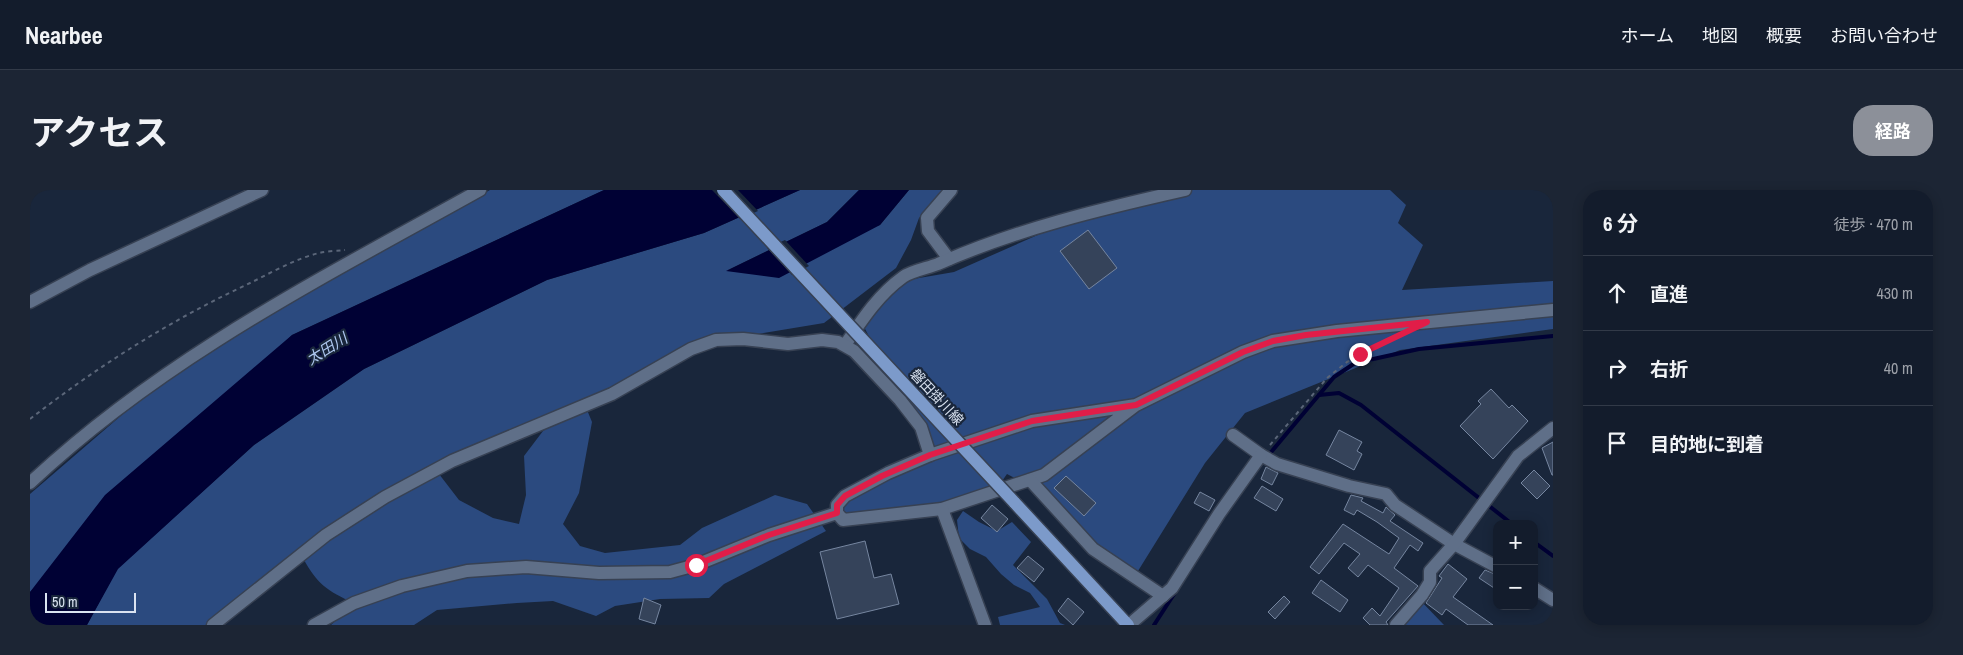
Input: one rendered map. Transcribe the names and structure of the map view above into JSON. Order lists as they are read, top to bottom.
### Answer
{
  "streets": {
    "main road": ["磐田掛川線"]
  },
  "water": ["太田川"],
  "scale_bar": "50 m",
  "page": {
    "header": "Nearbee",
    "nav": [
      "ホーム",
      "地図",
      "概要",
      "お問い合わせ"
    ],
    "title": "アクセス",
    "buttons": "経路",
    "heading": ["6 分", "徒歩 · 470 m"],
    "list": [
      ["直進", "430 m"],
      ["右折", "40 m"],
      "目的地に到着"
    ],
    "map_buttons": ["+", "−"],
    "scale": "50 m"
  }
}
